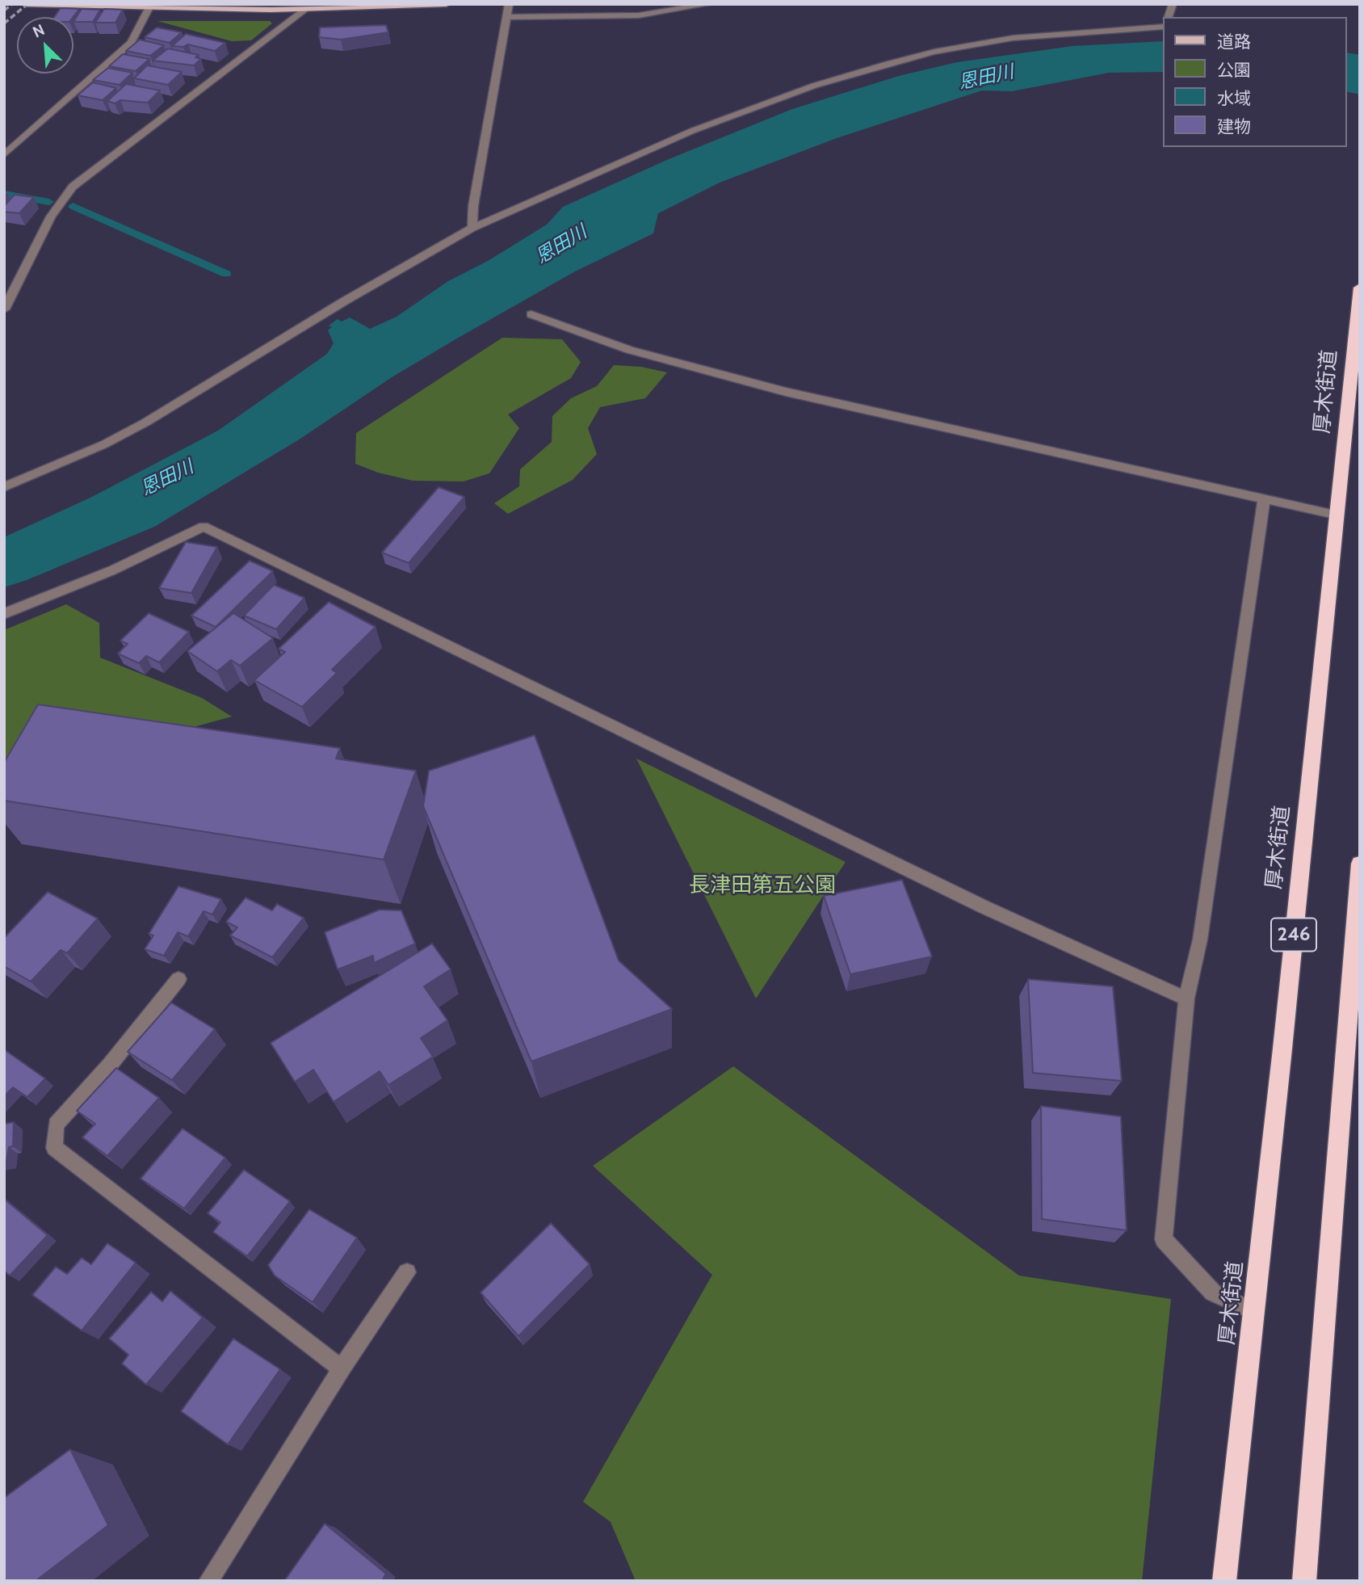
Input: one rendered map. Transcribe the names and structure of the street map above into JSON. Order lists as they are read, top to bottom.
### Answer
{
  "streets": {
    "highway": ["厚木街道", "246"]
  },
  "water": ["恩田川"],
  "parks": ["長津田第五公園"],
  "legend": [
    "道路",
    "公園",
    "水域",
    "建物"
  ],
  "north": "top left"
}
